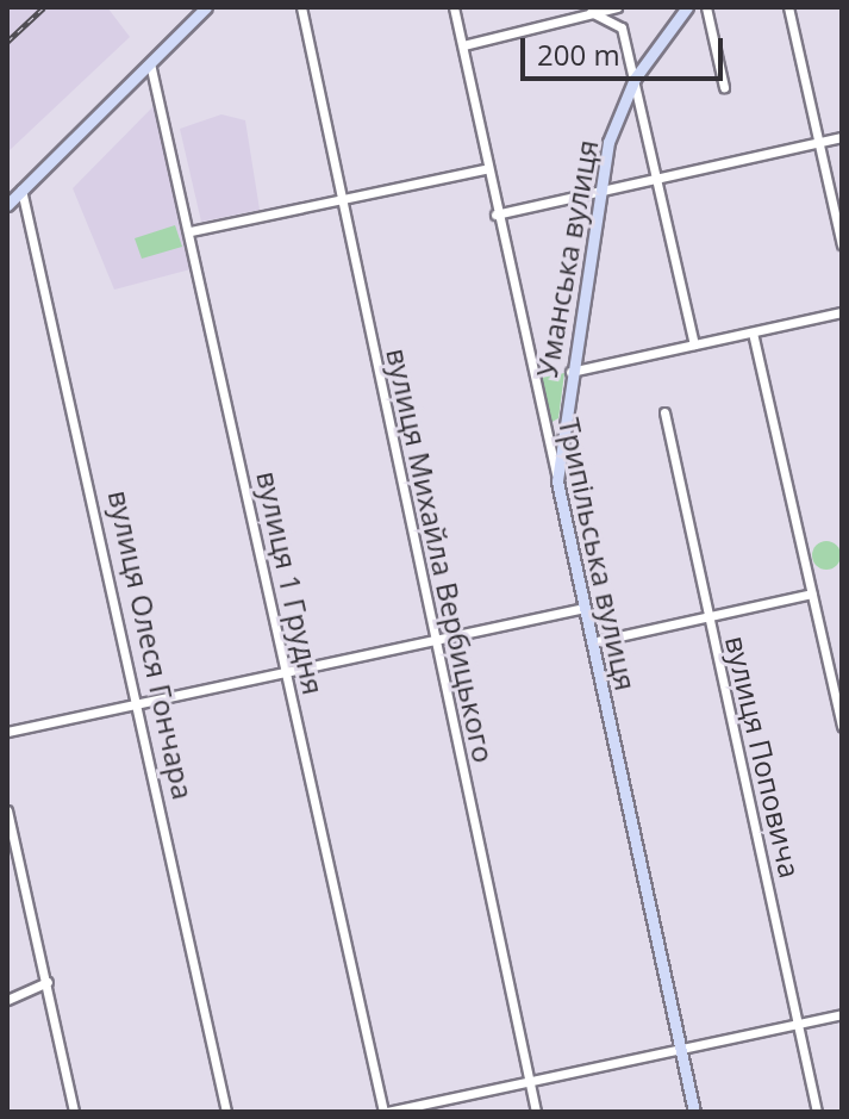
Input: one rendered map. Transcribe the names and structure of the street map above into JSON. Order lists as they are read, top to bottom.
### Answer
{
  "streets": {
    "main road": ["Уманська вулиця", "Трипільська вулиця"],
    "street": [
      "вулиця Михайла Вербицького",
      "вулиця 1 Грудня",
      "вулиця Олеся Гончара",
      "вулиця Поповича"
    ]
  },
  "crossings": [
    ["Уманська вулиця", "Трипільська вулиця"]
  ],
  "scale_bar": "200 m"
}
